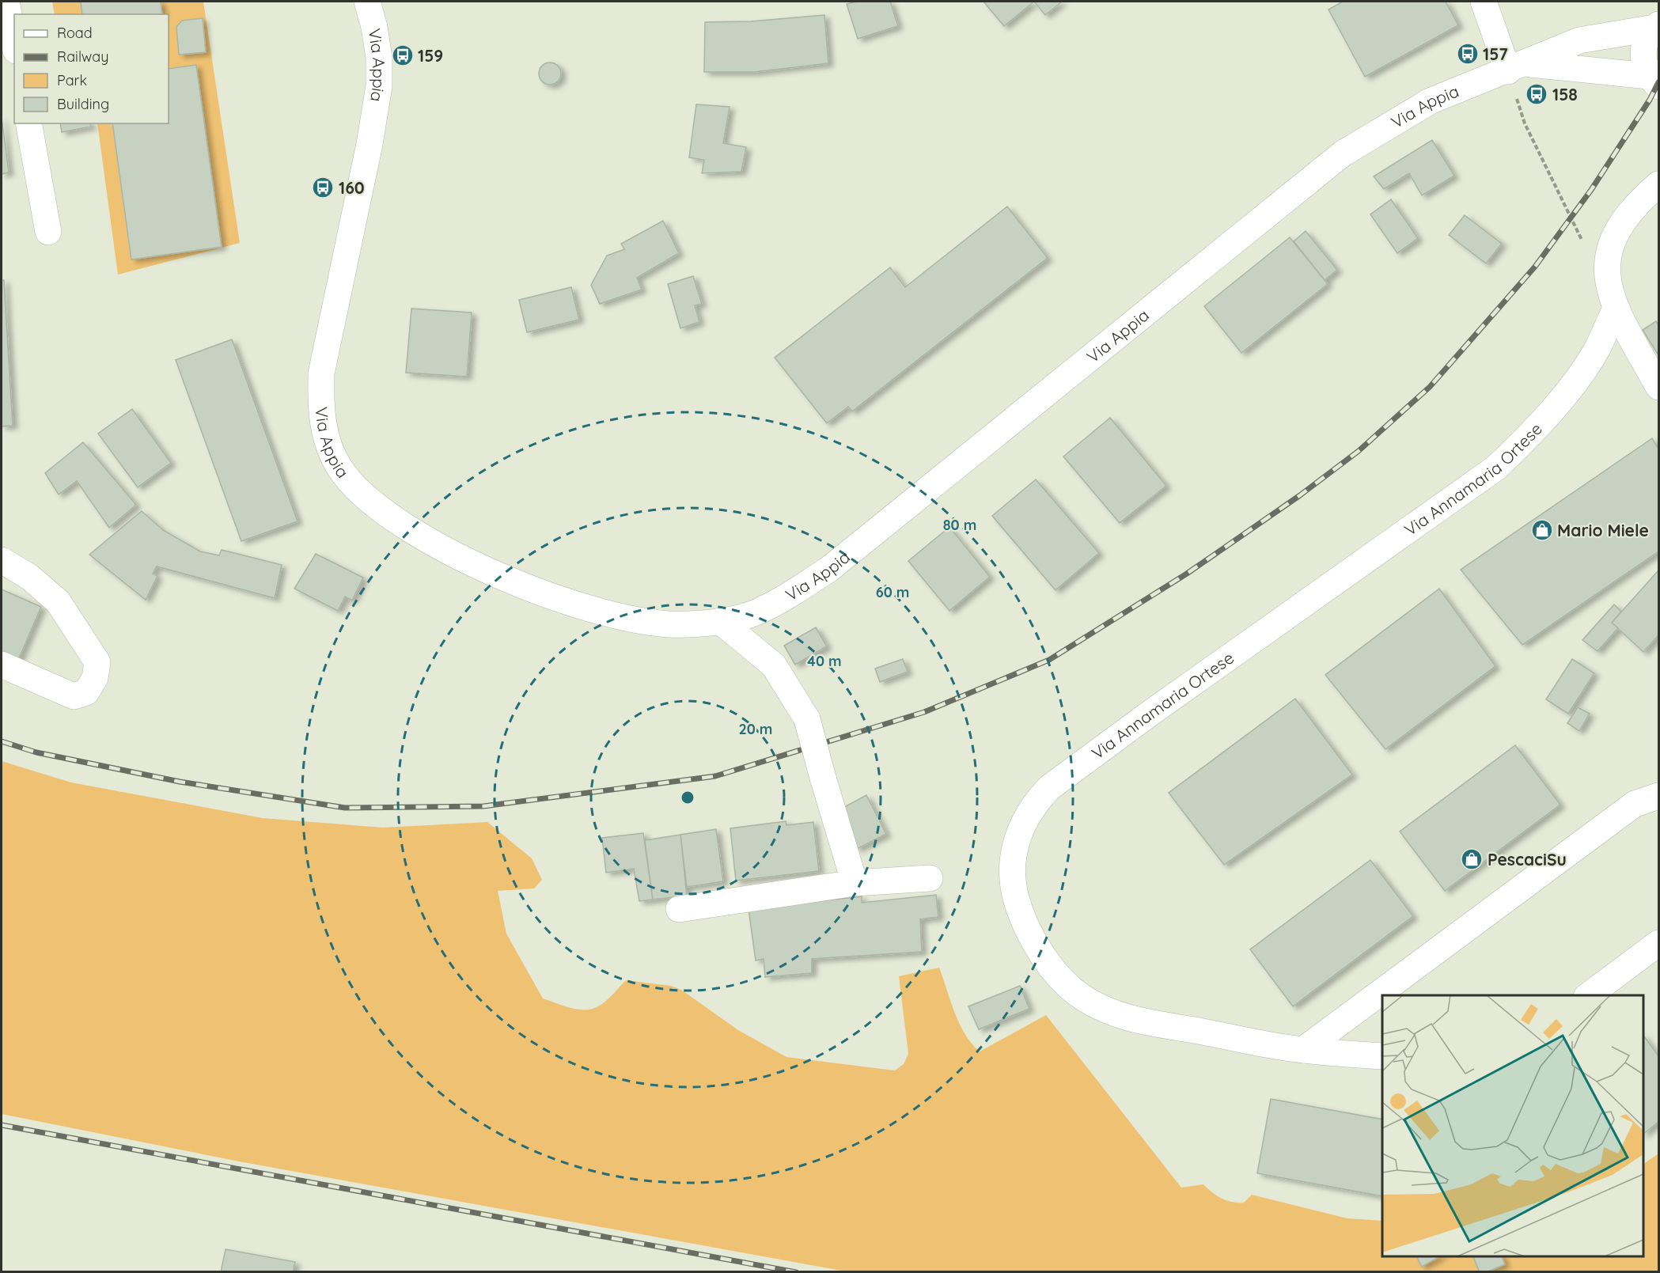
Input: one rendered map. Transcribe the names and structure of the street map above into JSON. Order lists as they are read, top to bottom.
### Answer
{
  "streets": {
    "street": ["Via Appia", "Via Annamaria Ortese"]
  },
  "places": {
    "bus stop": [
      "157",
      "159",
      "158",
      "160"
    ],
    "shop": ["Mario Miele", "PescaciSu"]
  },
  "legend": [
    "Road",
    "Railway",
    "Park",
    "Building"
  ],
  "rings": [
    "80 m",
    "60 m",
    "40 m",
    "20 m"
  ]
}
